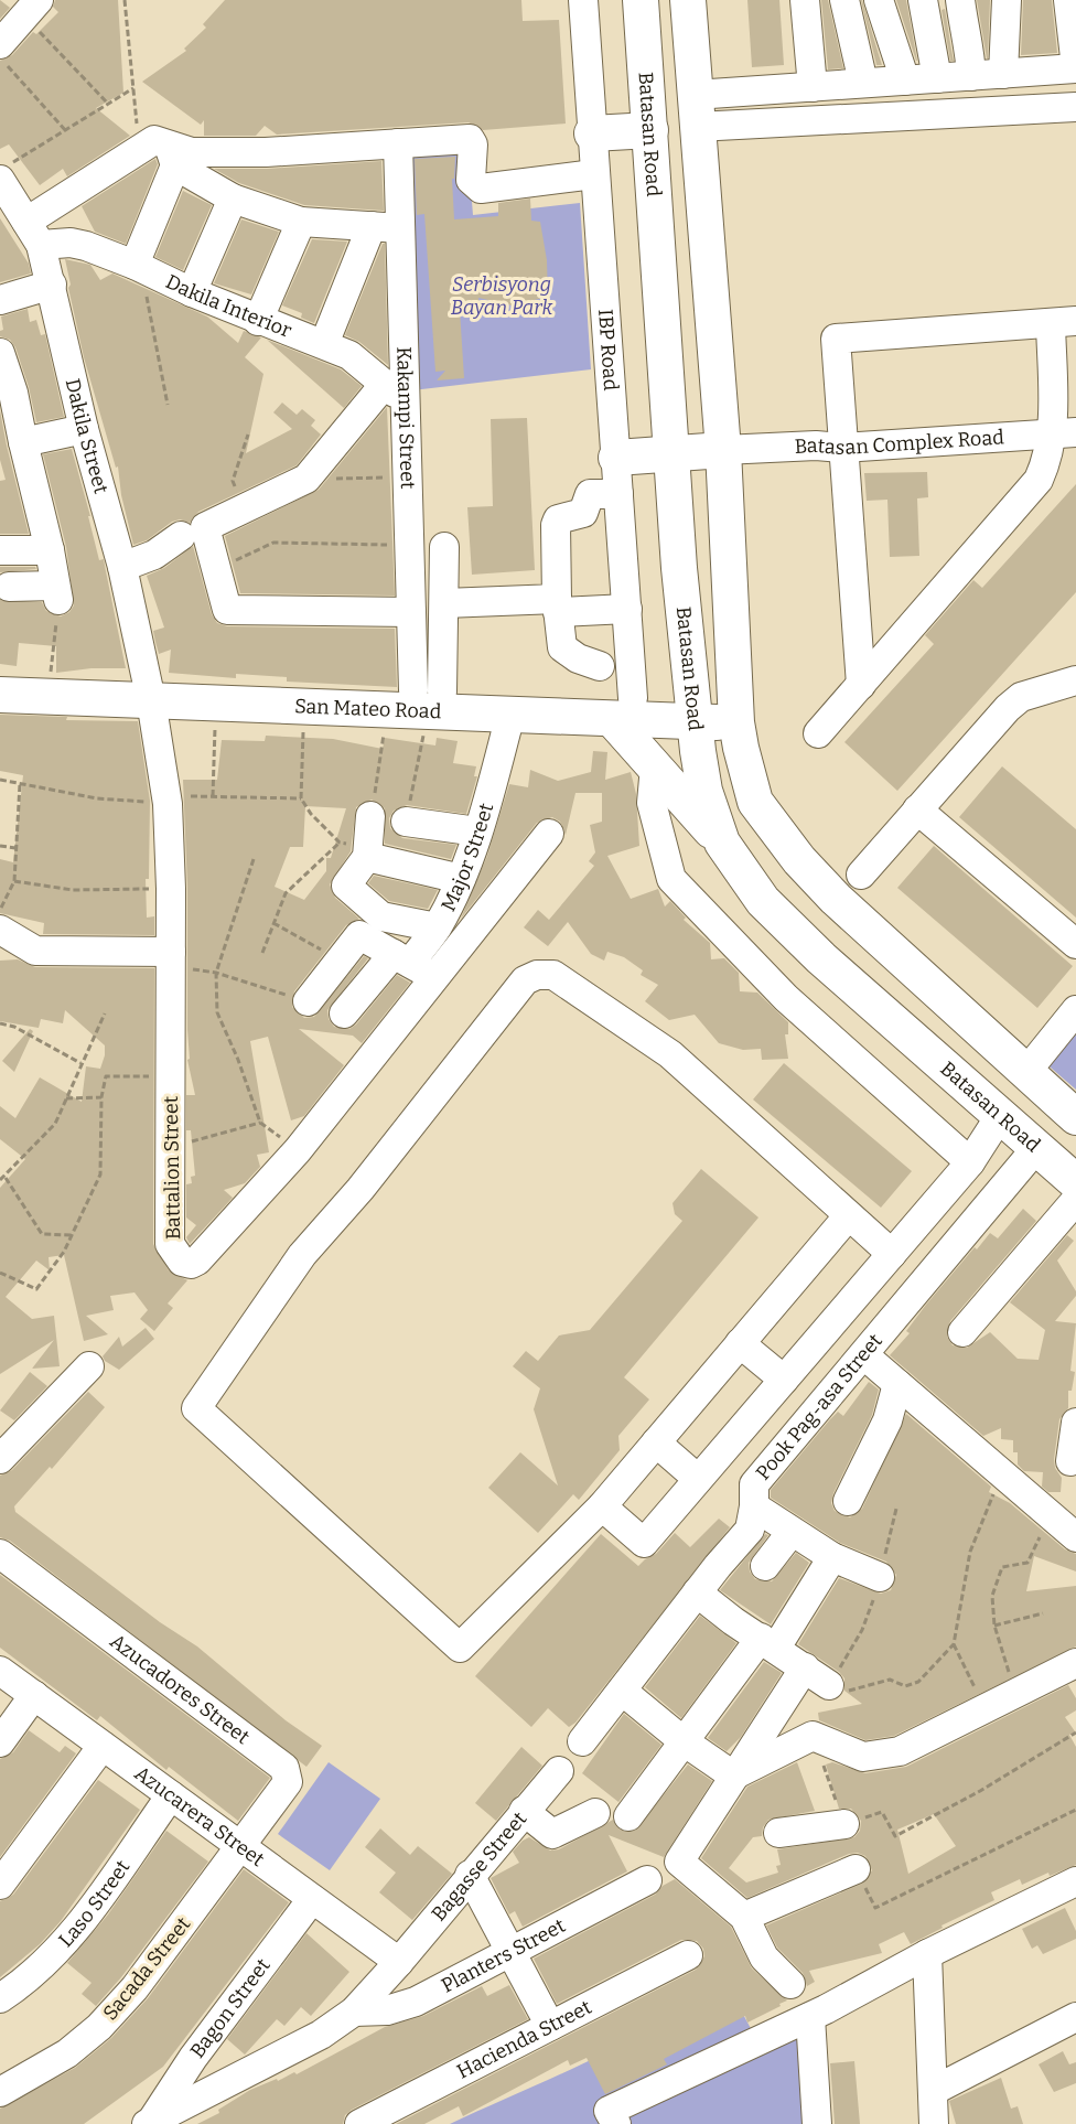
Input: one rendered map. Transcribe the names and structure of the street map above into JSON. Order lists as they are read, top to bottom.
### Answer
{
  "streets": {
    "main road": ["Batasan Road", "San Mateo Road"],
    "street": [
      "Dakila Interior",
      "IBP Road",
      "Kakampi Street",
      "Dakila Street",
      "Batasan Complex Road",
      "Major Street",
      "Battalion Street",
      "Pook Pag-asa Street",
      "Azucadores Street",
      "Azucarera Street",
      "Bagasse Street",
      "Laso Street",
      "Planters Street",
      "Sacada Street",
      "Bagon Street",
      "Hacienda Street"
    ]
  },
  "crossings": [
    ["Batasan Road", "Batasan Complex Road"],
    ["Batasan Road", "San Mateo Road"],
    ["Batasan Road", "Pook Pag-asa Street"],
    ["Dakila Interior", "Kakampi Street"],
    ["Dakila Interior", "Dakila Street"],
    ["IBP Road", "San Mateo Road"],
    ["Kakampi Street", "San Mateo Road"],
    ["Dakila Street", "San Mateo Road"],
    ["Dakila Street", "Battalion Street"],
    ["San Mateo Road", "Major Street"],
    ["San Mateo Road", "Battalion Street"],
    ["Azucadores Street", "Azucarera Street"],
    ["Azucadores Street", "Sacada Street"],
    ["Azucarera Street", "Bagasse Street"],
    ["Azucarera Street", "Laso Street"],
    ["Azucarera Street", "Sacada Street"],
    ["Azucarera Street", "Bagon Street"]
  ],
  "parks": ["Serbisyong Bayan Park"]
}
